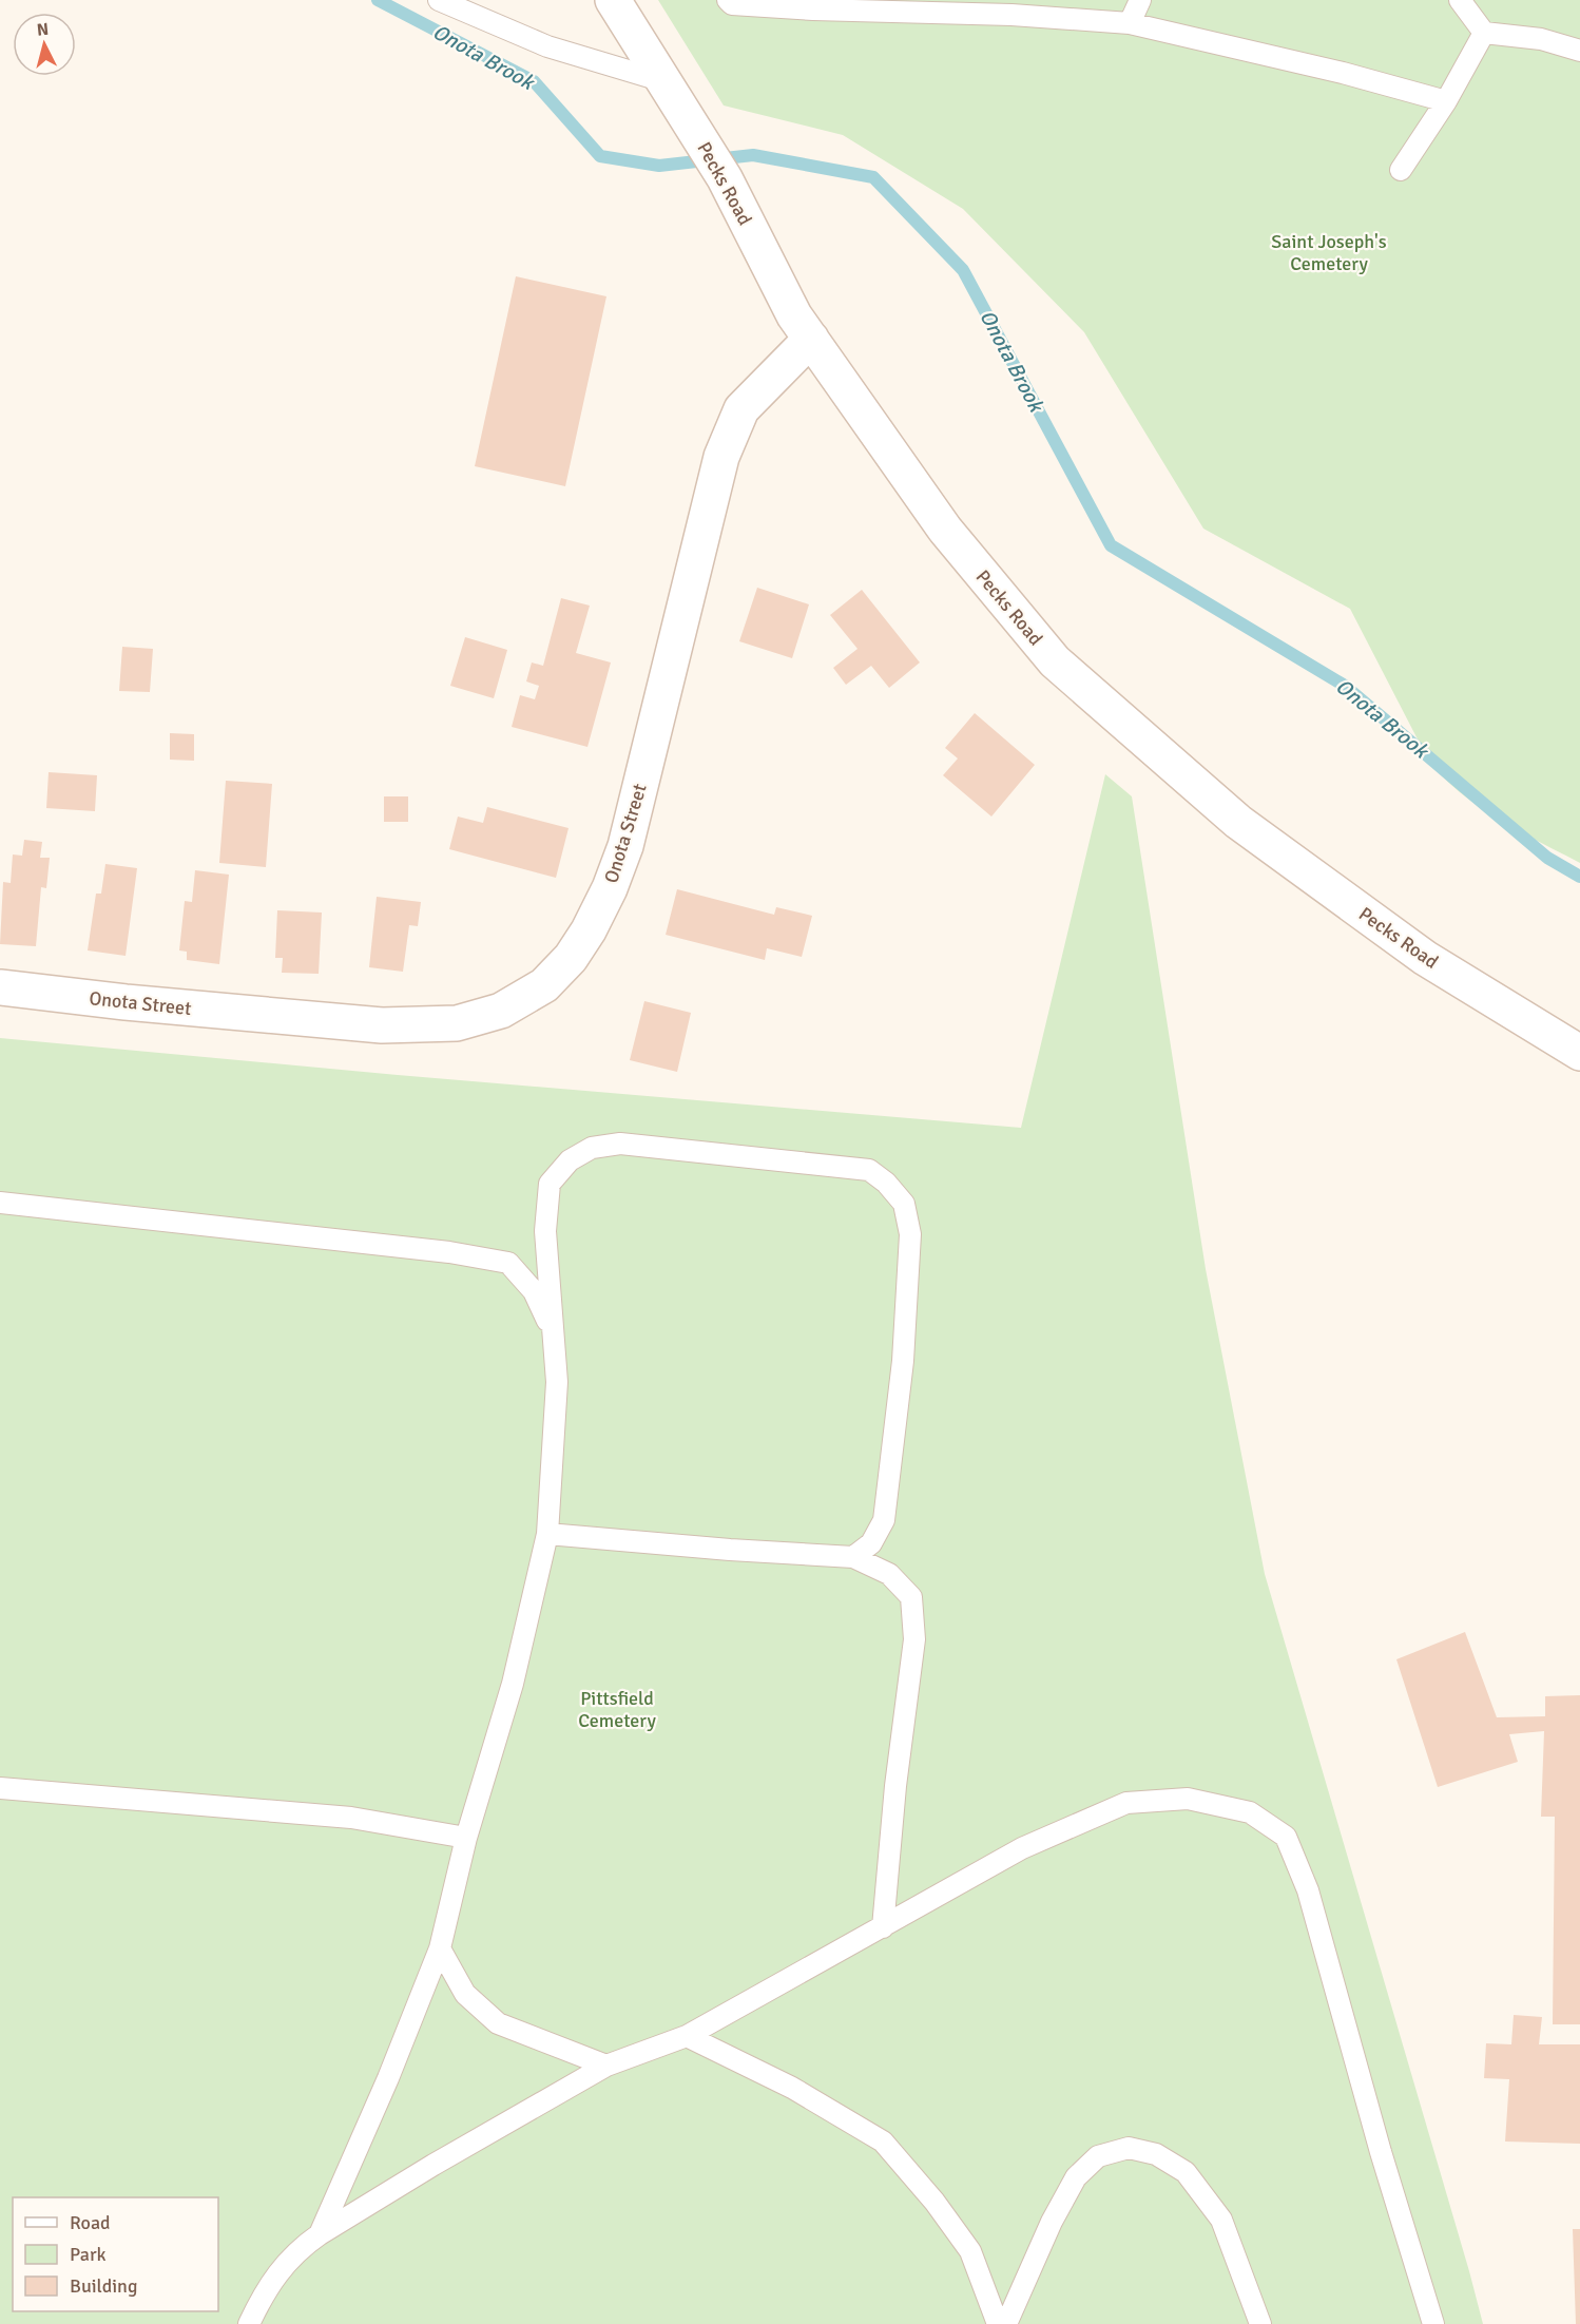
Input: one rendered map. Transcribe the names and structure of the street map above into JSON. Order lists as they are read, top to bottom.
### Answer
{
  "streets": {
    "street": ["Pecks Road", "Onota Street"]
  },
  "crossings": [
    ["Pecks Road", "Onota Street"]
  ],
  "water": ["Onota Brook"],
  "parks": ["Saint Joseph's Cemetery", "Pittsfield Cemetery"],
  "legend": ["Road", "Park", "Building"],
  "north": "top"
}
